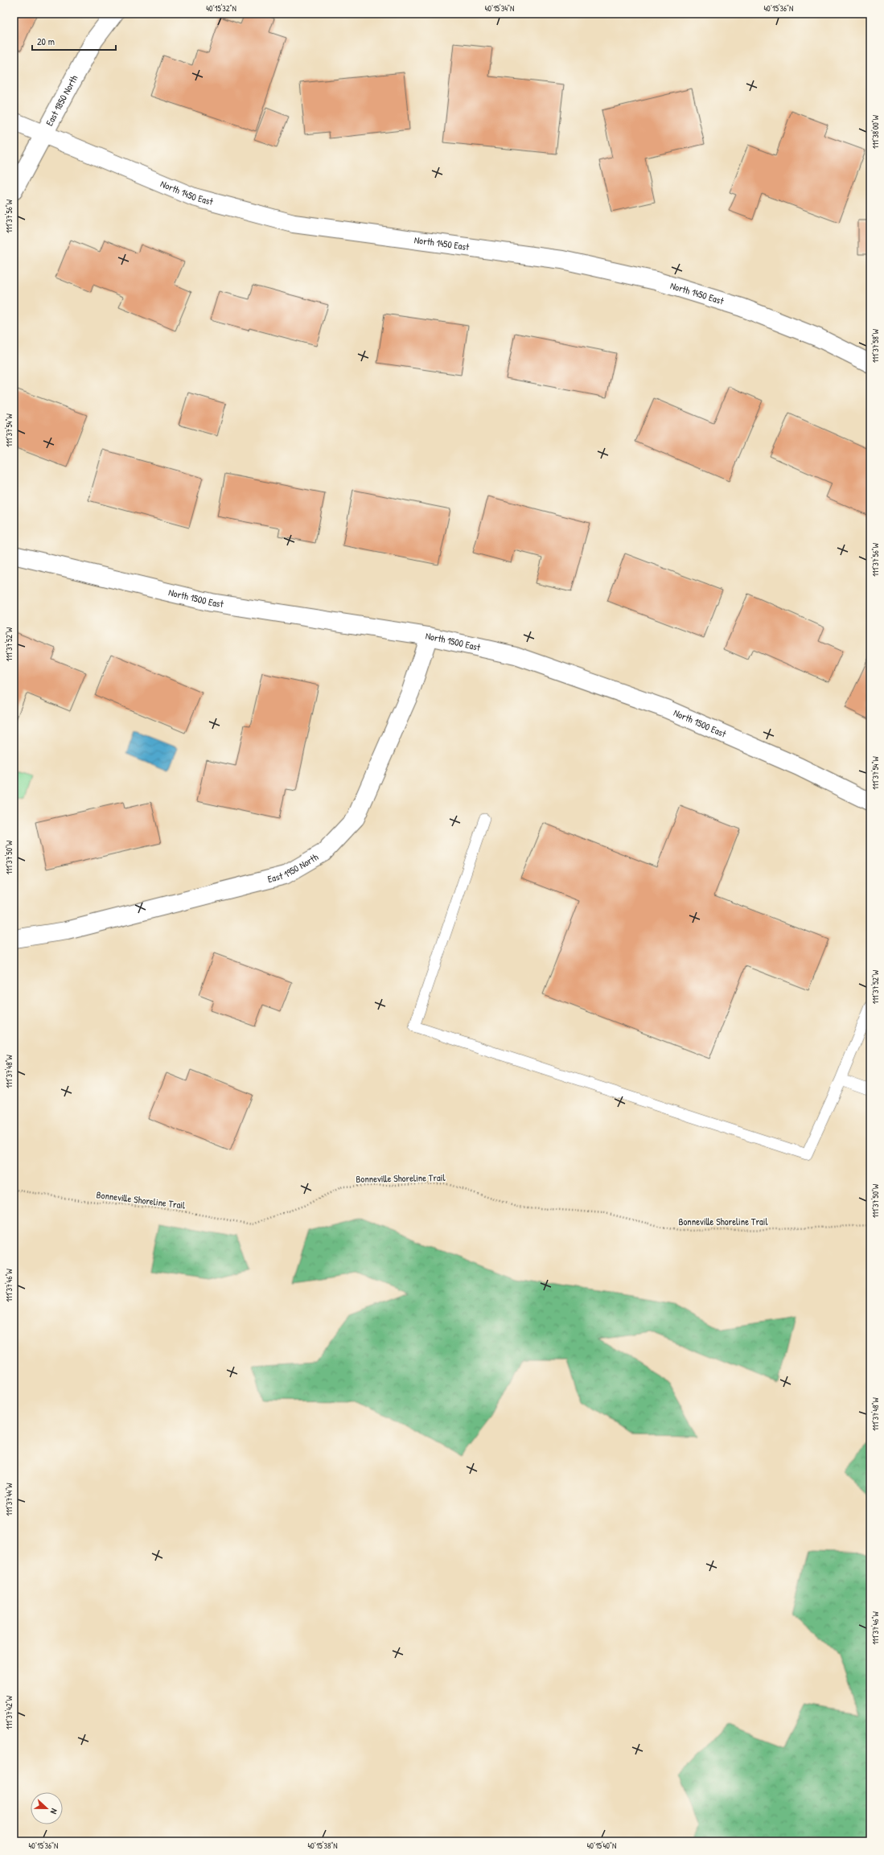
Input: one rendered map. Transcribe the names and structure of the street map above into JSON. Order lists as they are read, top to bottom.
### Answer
{
  "streets": {
    "street": [
      "East 1850 North",
      "North 1450 East",
      "North 1500 East",
      "East 1950 North"
    ],
    "path": ["Bonneville Shoreline Trail"]
  },
  "crossings": [
    ["East 1850 North", "North 1450 East"],
    ["North 1500 East", "East 1950 North"]
  ],
  "scale_bar": "20 m",
  "north": "right",
  "coordinates": [
    "40°15'32\"N",
    "40°15'34\"N",
    "40°15'36\"N",
    "111°38'00\"W",
    "111°37'56\"W",
    "111°37'58\"W",
    "111°37'54\"W",
    "111°37'52\"W",
    "111°37'50\"W",
    "111°37'48\"W",
    "111°37'46\"W",
    "111°37'44\"W",
    "111°37'42\"W",
    "40°15'38\"N",
    "40°15'40\"N"
  ]
}
